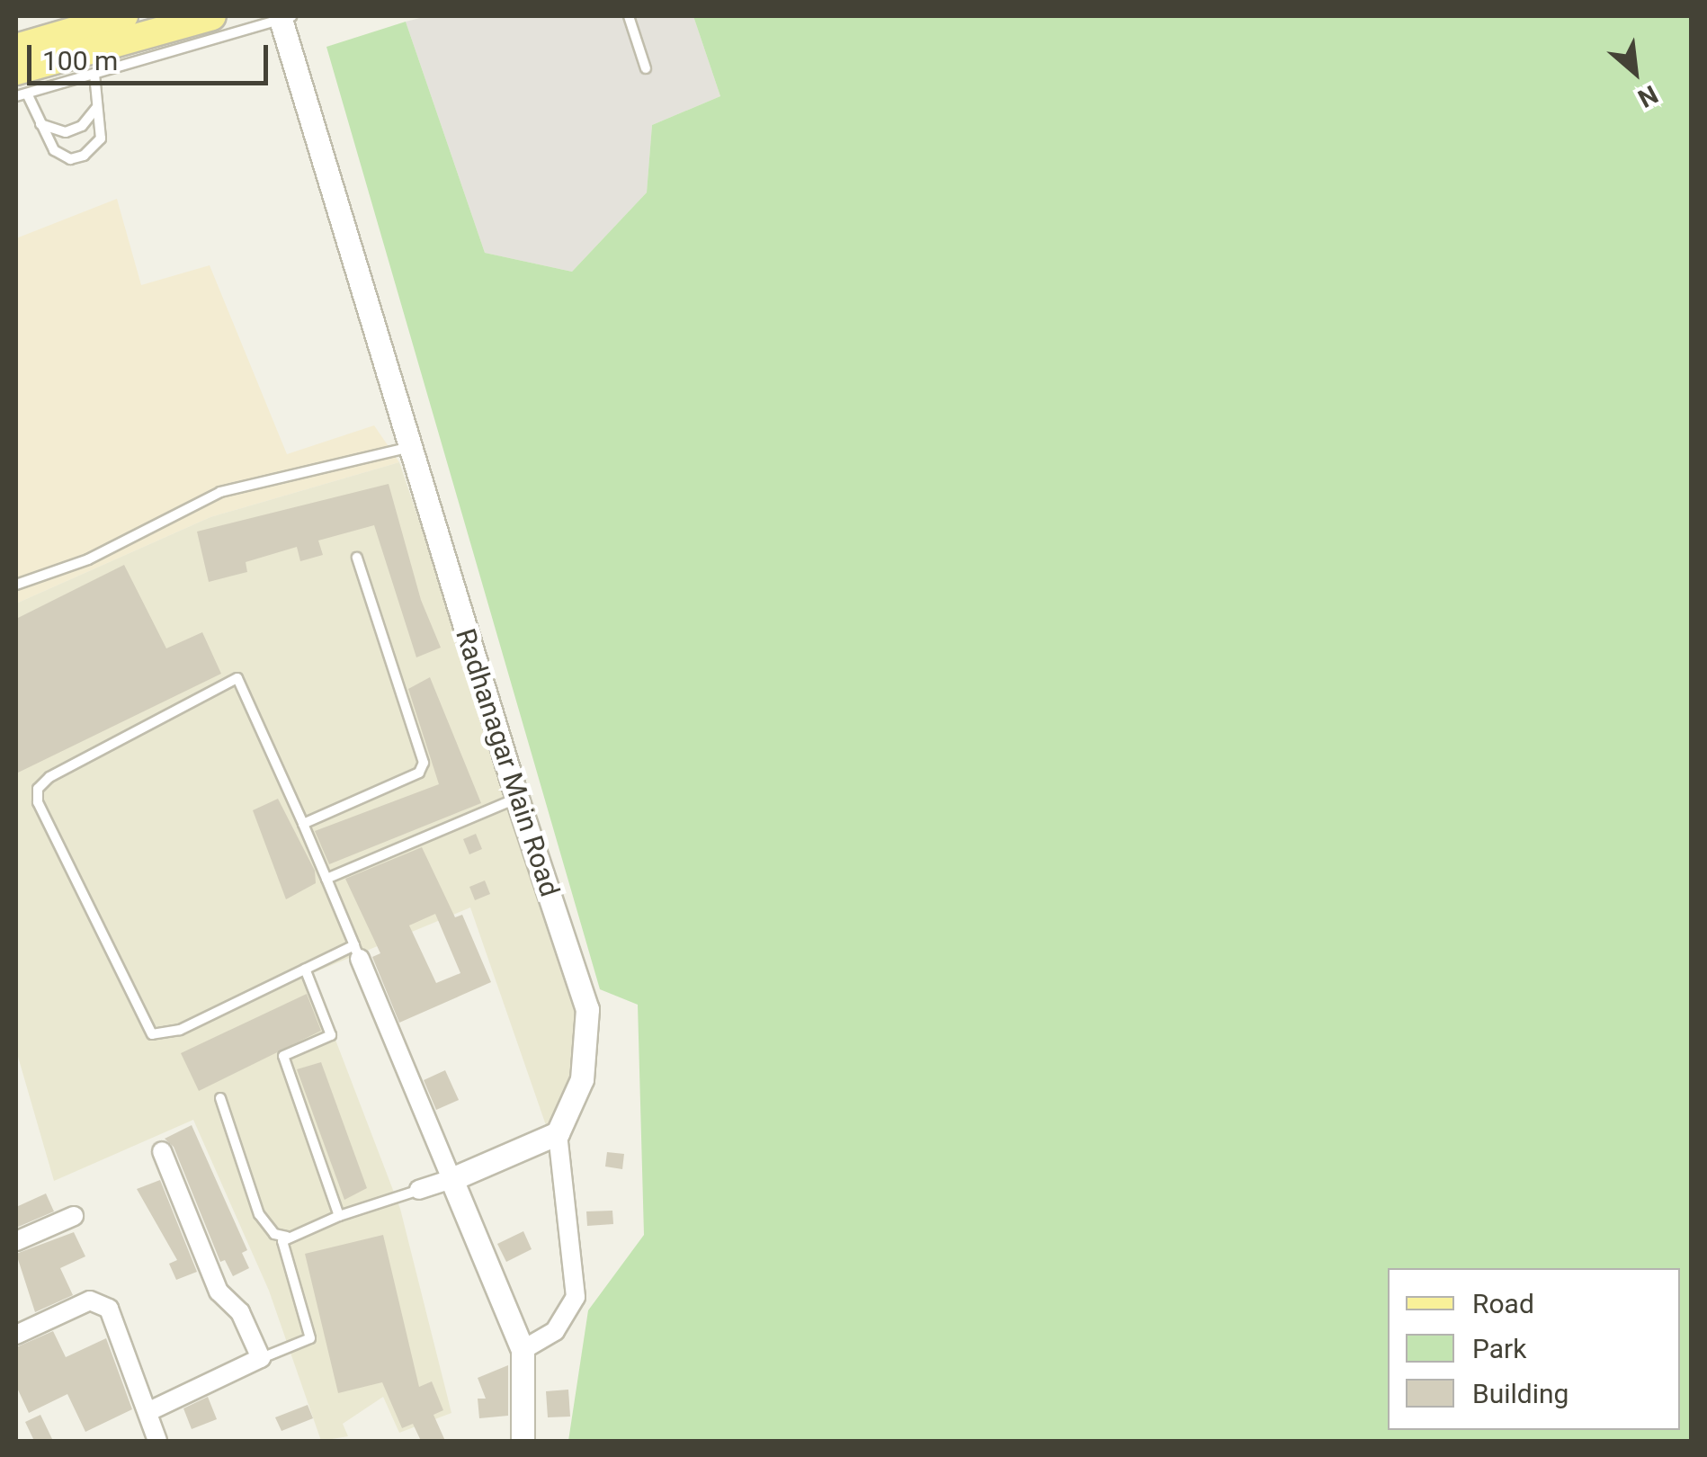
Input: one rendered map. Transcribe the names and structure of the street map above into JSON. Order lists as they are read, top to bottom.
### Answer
{
  "streets": {
    "street": ["Radhanagar Main Road"]
  },
  "legend": ["Road", "Park", "Building"],
  "scale_bar": "100 m",
  "north": "bottom right"
}
